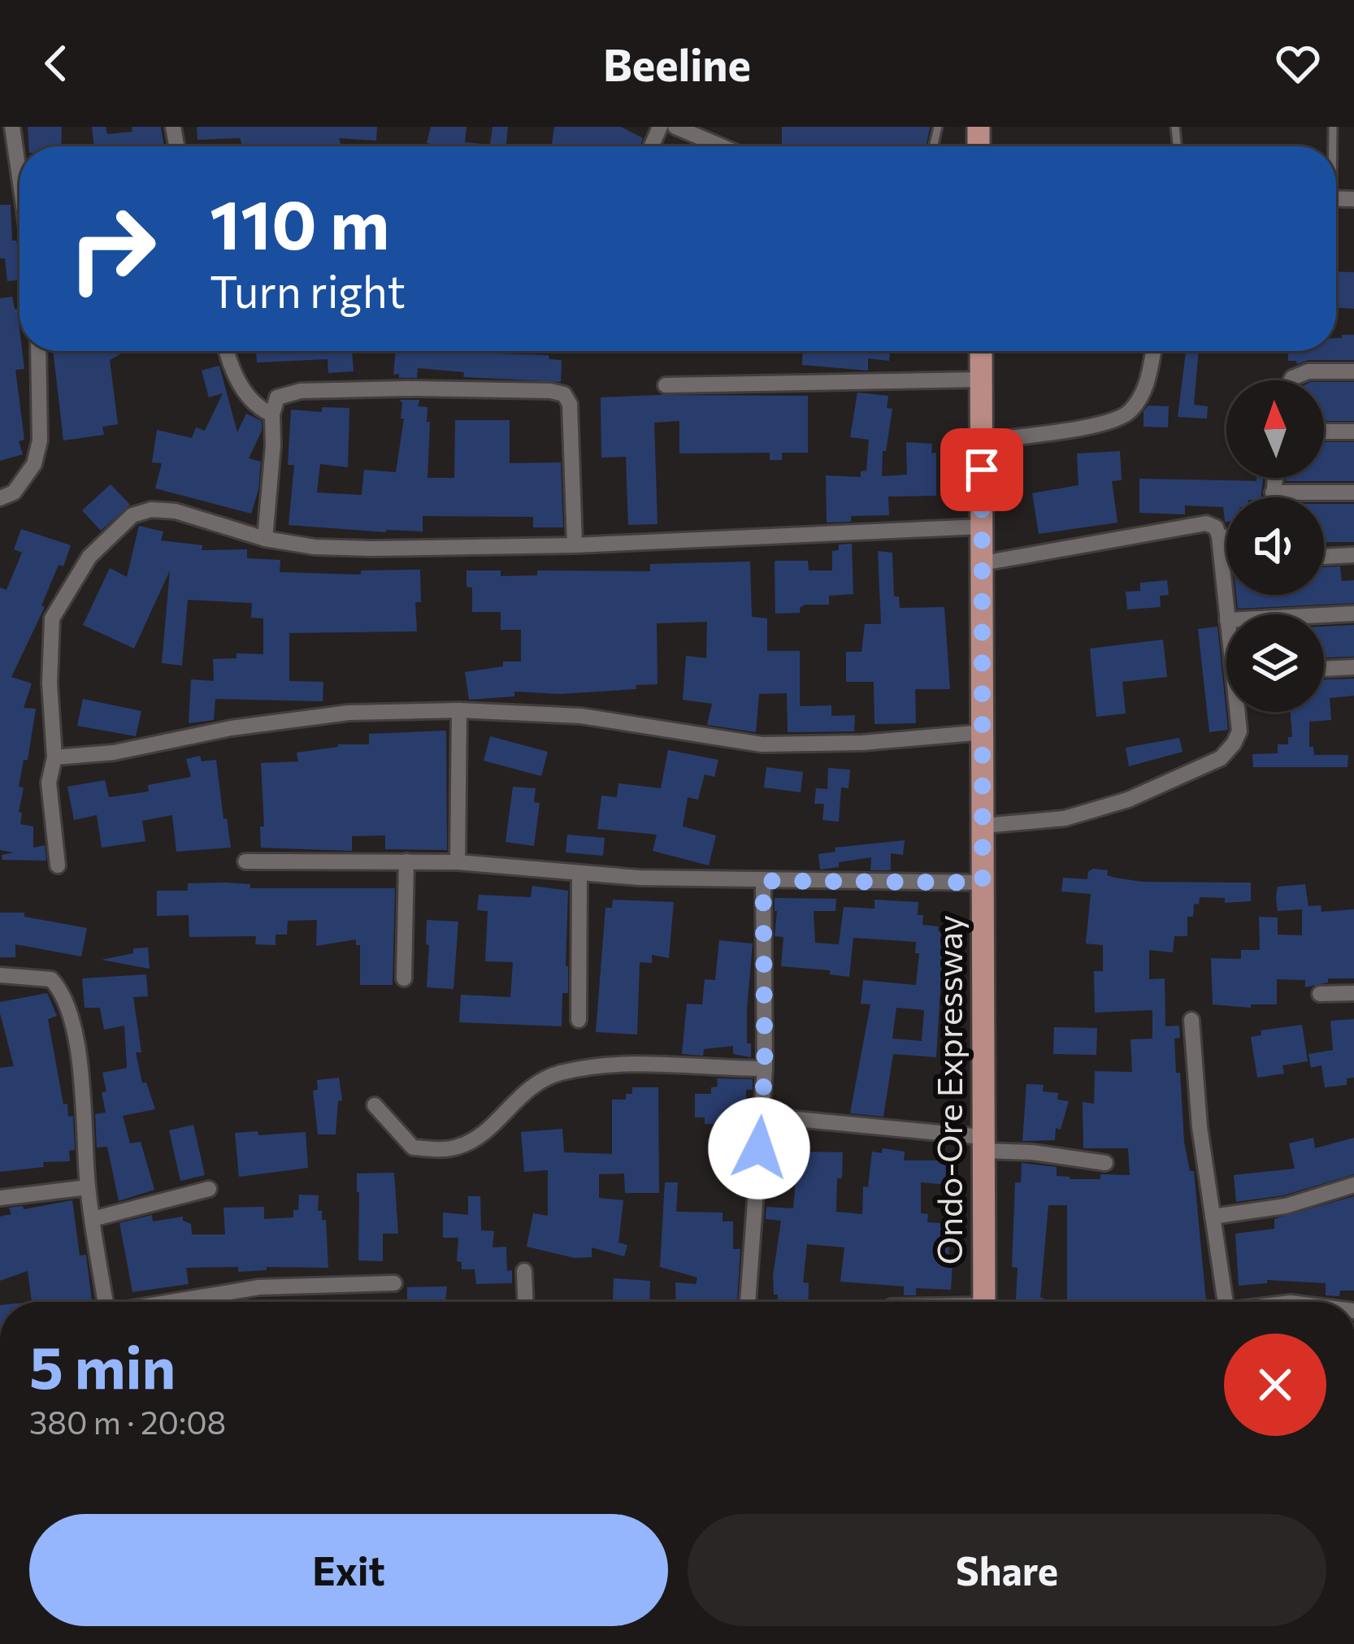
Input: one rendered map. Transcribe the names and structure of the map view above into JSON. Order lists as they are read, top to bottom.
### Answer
{
  "streets": {
    "main road": ["Ondo-Ore Expressway"]
  },
  "north": "top",
  "page": {
    "header": "Beeline",
    "turn": ["110 m", "Turn right"],
    "heading": ["5 min", "380 m · 20:08"],
    "buttons": ["Exit", "Share"]
  }
}
